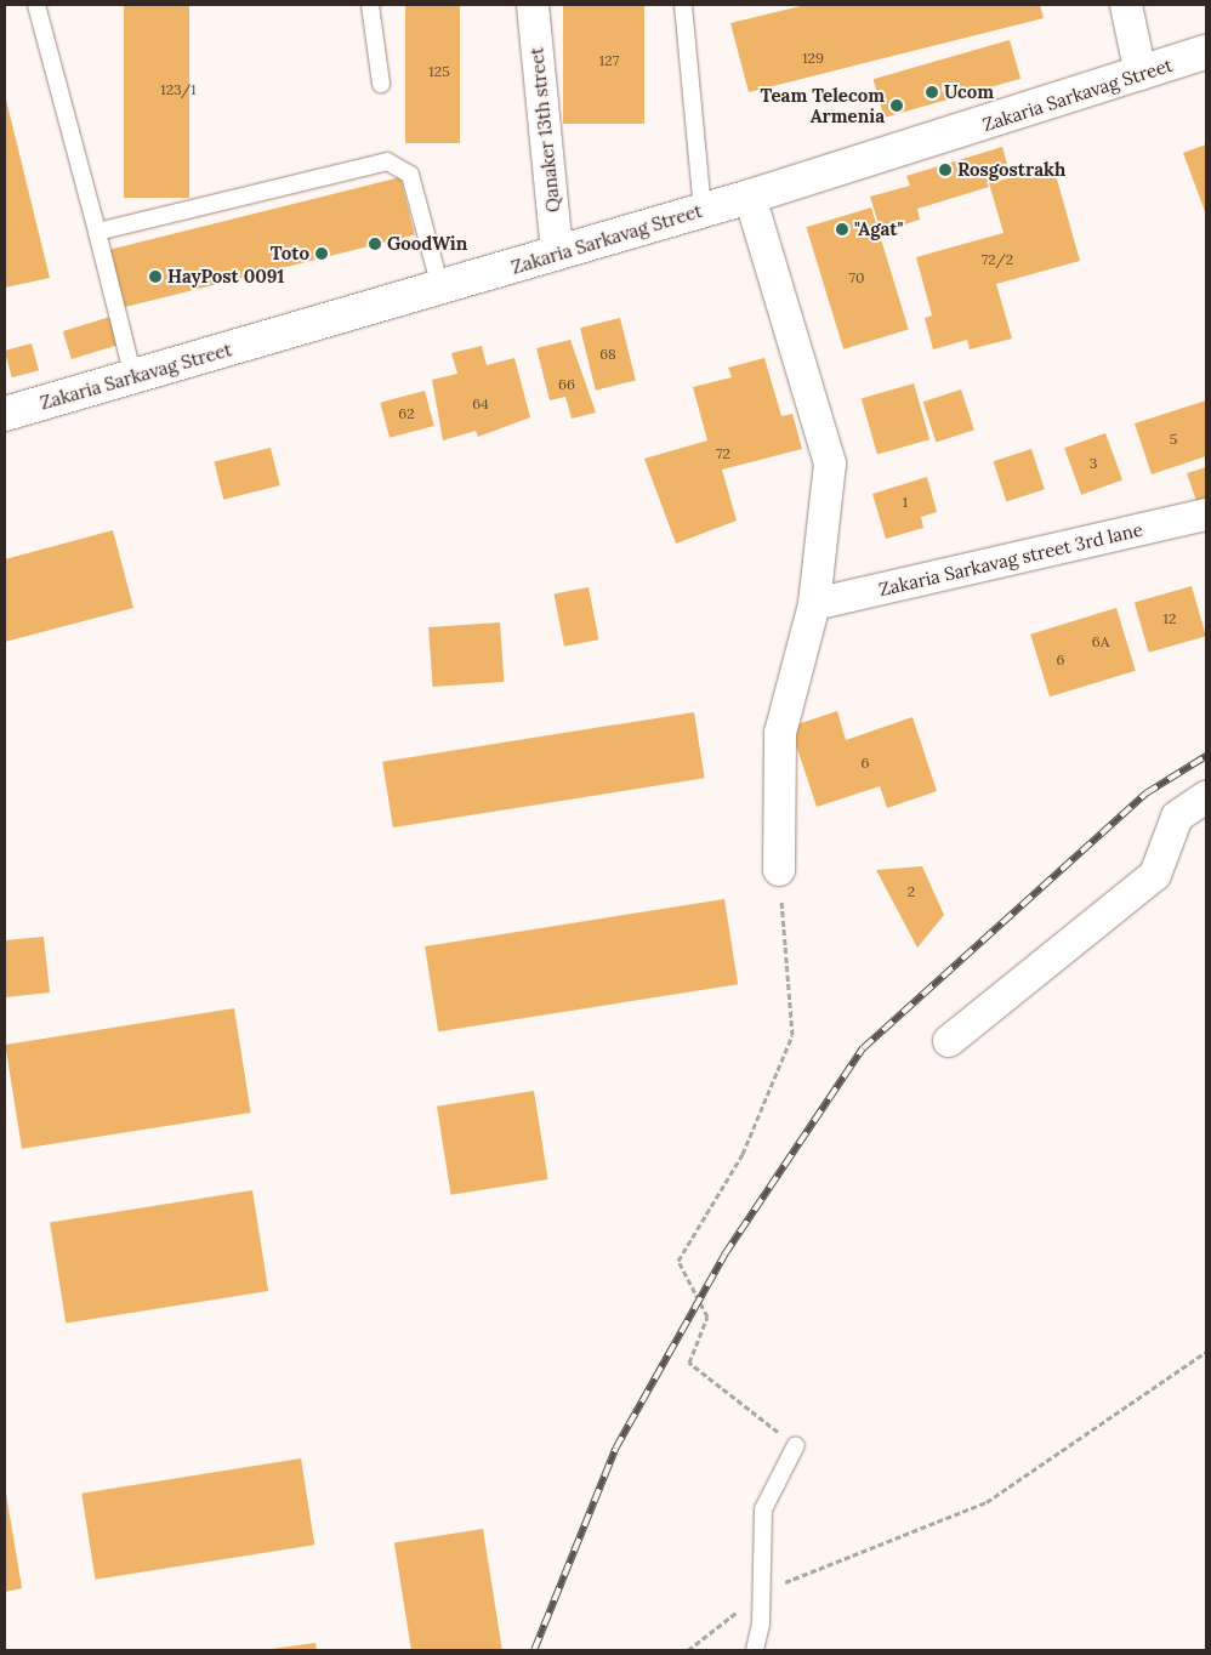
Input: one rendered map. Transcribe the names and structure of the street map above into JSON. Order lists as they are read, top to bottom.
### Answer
{
  "streets": {
    "main road": ["Zakaria Sarkavag Street"],
    "street": ["Qanaker 13th street", "Zakaria Sarkavag street 3rd lane"]
  },
  "crossings": [
    ["Zakaria Sarkavag Street", "Qanaker 13th street"]
  ],
  "places": [
    "Ucom",
    "Team Telecom Armenia",
    "Rosgostrakh",
    "\"Agat\"",
    "GoodWin",
    "Toto",
    "HayPost 0091"
  ],
  "house_numbers": [
    "129",
    "127",
    "125",
    "123/1",
    "72/2",
    "70",
    "68",
    "66",
    "64",
    "62",
    "5",
    "72",
    "3",
    "1",
    "12",
    "6A",
    "6",
    "6",
    "2"
  ]
}
